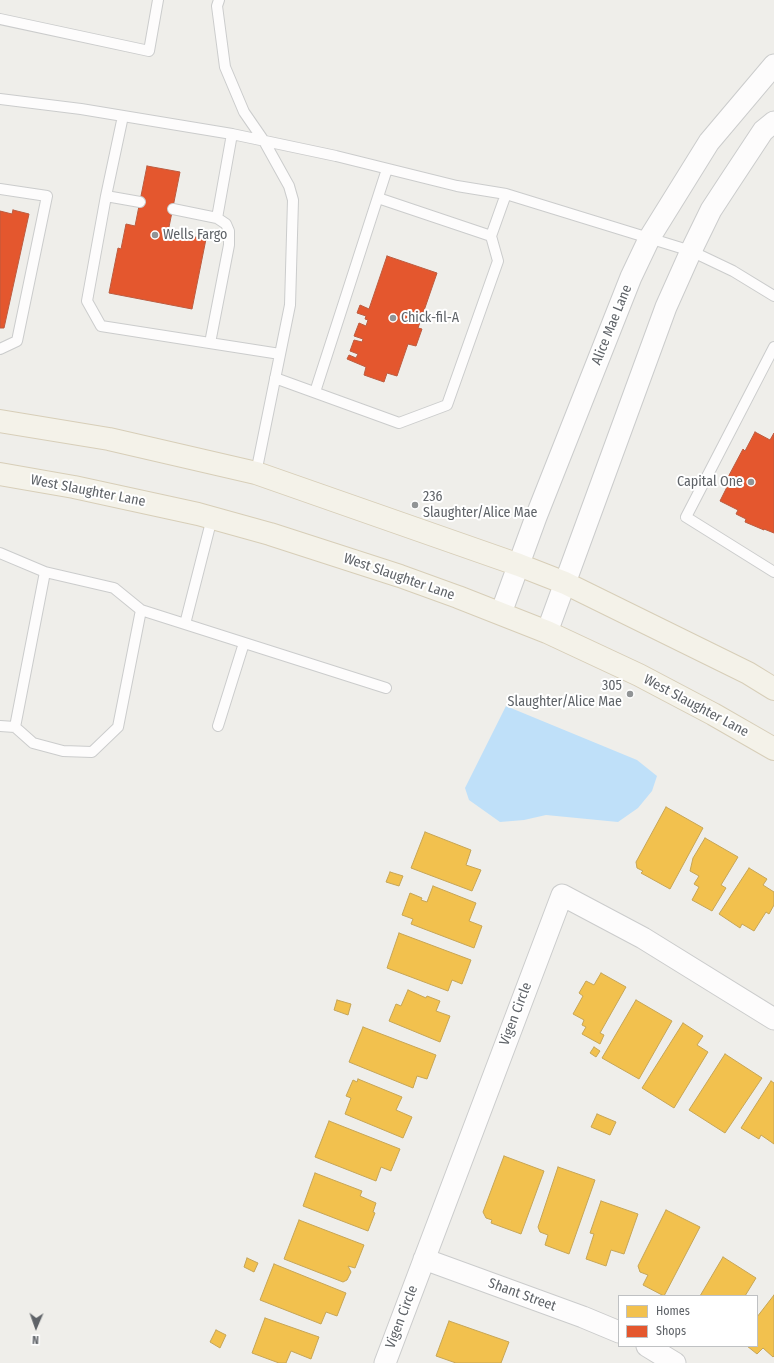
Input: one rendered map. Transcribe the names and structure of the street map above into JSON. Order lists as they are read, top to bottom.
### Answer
{
  "streets": {
    "main road": ["West Slaughter Lane"],
    "street": ["Alice Mae Lane", "Vigen Circle", "Shant Street"]
  },
  "crossings": [
    ["Alice Mae Lane", "West Slaughter Lane"],
    ["Vigen Circle", "Shant Street"]
  ],
  "places": [
    "Wells Fargo",
    "Chick-fil-A",
    "Capital One",
    "236 Slaughter/Alice Mae",
    "305 Slaughter/Alice Mae"
  ],
  "legend": ["Homes", "Shops"],
  "north": "bottom"
}
